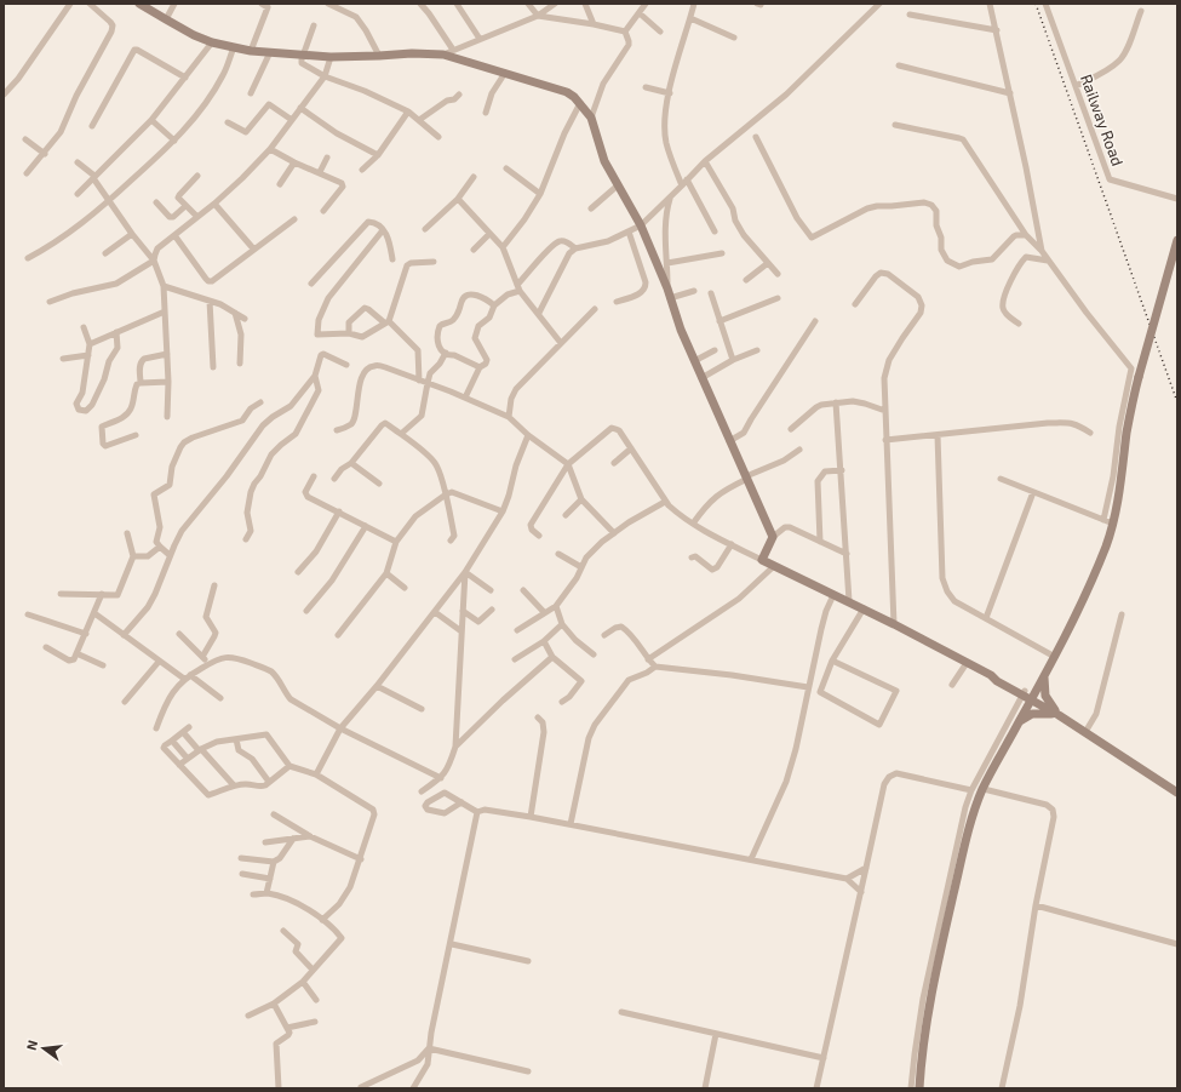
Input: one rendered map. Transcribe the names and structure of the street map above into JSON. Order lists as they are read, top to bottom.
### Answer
{
  "streets": {
    "street": ["Railway Road"]
  },
  "north": "left"
}
